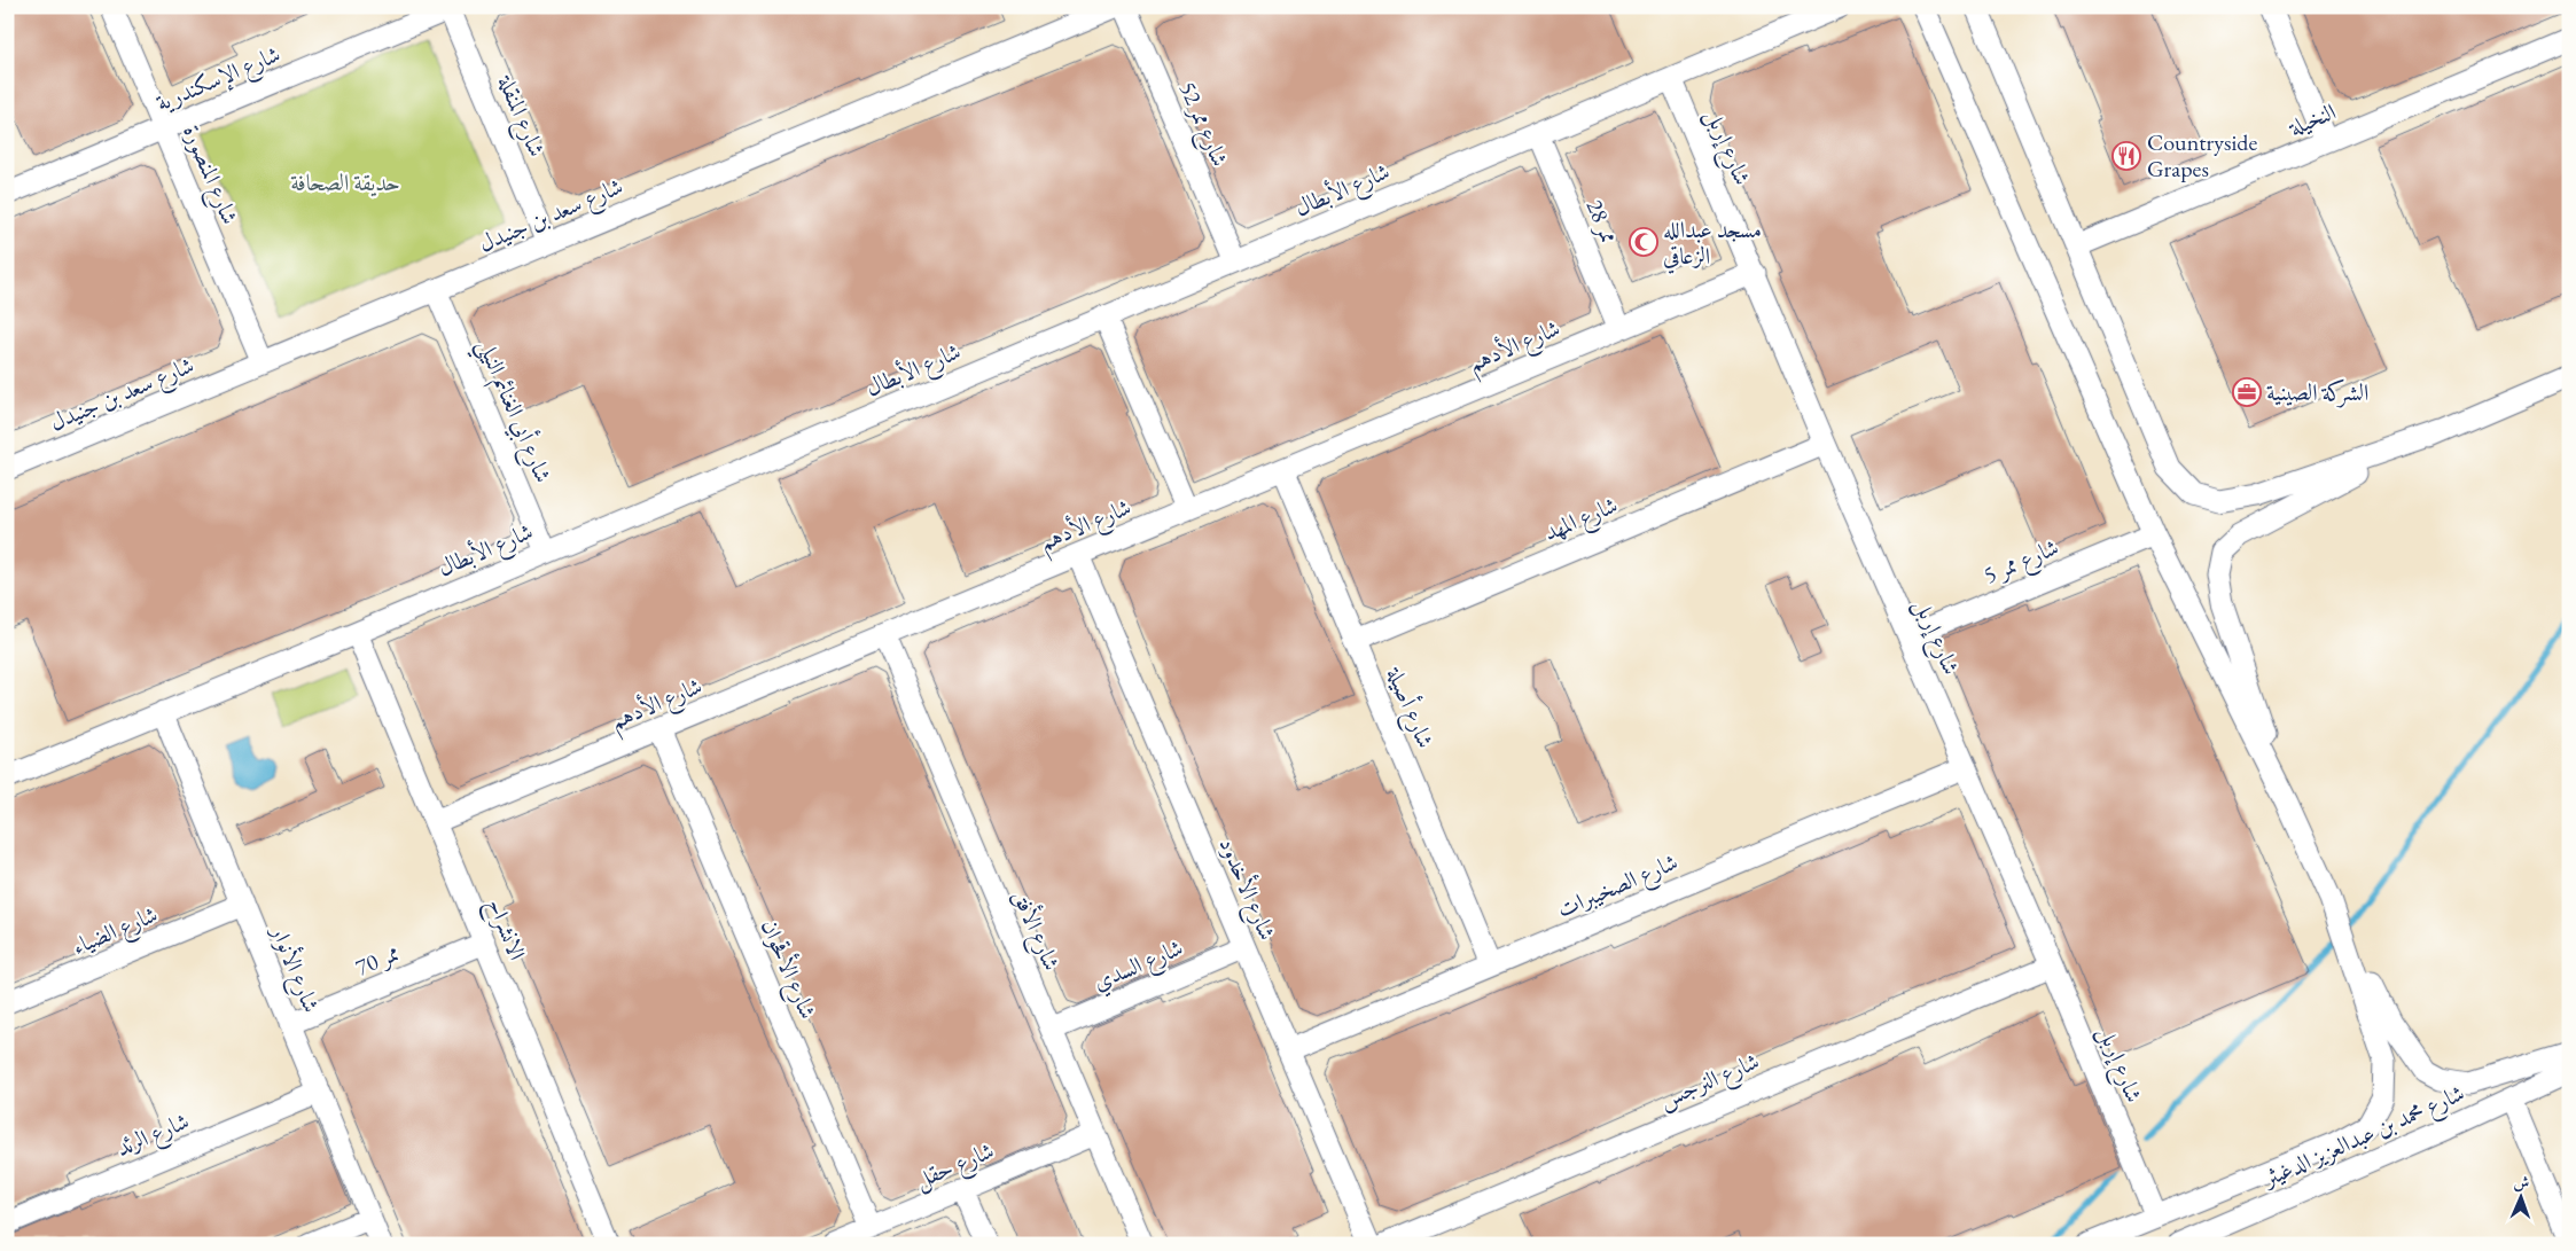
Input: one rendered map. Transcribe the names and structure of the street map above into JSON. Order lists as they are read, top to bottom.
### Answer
{
  "streets": {
    "street": [
      "شارع الإسكندرية",
      "شارع المنقلة",
      "النخيلة",
      "شارع ممر 52",
      "شارع إربل",
      "شارع المنصورة",
      "شارع الأبطال",
      "شارع سعد بن جنيدل",
      "ممر 28",
      "شارع الأدهم",
      "شارع أبي الغنائم النيلي",
      "شارع المهد",
      "شارع ممر 5",
      "شارع أصيلة",
      "شارع الصخيبرات",
      "شارع الأخدود",
      "الانشراح",
      "شارع الضياء",
      "شارع الأفق",
      "ممر 70",
      "شارع السدي",
      "شارع الأنوار",
      "شارع الأقحوان",
      "شارع النرجس",
      "شارع الرئد",
      "شارع محمد بن عبدالعزيز الدغيثر",
      "شارع حقل"
    ]
  },
  "crossings": [
    ["شارع الإسكندرية", "شارع المنقلة"],
    ["شارع الإسكندرية", "شارع المنصورة"],
    ["شارع المنقلة", "شارع سعد بن جنيدل"],
    ["شارع ممر 52", "شارع الأبطال"],
    ["شارع إربل", "شارع الأبطال"],
    ["شارع إربل", "شارع الأدهم"],
    ["شارع إربل", "شارع المهد"],
    ["شارع إربل", "شارع ممر 5"],
    ["شارع إربل", "شارع الصخيبرات"],
    ["شارع إربل", "شارع النرجس"],
    ["شارع إربل", "شارع محمد بن عبدالعزيز الدغيثر"],
    ["شارع المنصورة", "شارع سعد بن جنيدل"],
    ["شارع الأبطال", "ممر 28"],
    ["شارع الأبطال", "شارع أبي الغنائم النيلي"],
    ["شارع الأبطال", "الانشراح"],
    ["شارع الأبطال", "شارع الأنوار"],
    ["شارع سعد بن جنيدل", "شارع أبي الغنائم النيلي"],
    ["ممر 28", "شارع الأدهم"],
    ["شارع الأدهم", "شارع أصيلة"],
    ["شارع الأدهم", "شارع الأخدود"],
    ["شارع الأدهم", "الانشراح"],
    ["شارع الأدهم", "شارع الأفق"],
    ["شارع الأدهم", "شارع الأقحوان"],
    ["شارع المهد", "شارع أصيلة"],
    ["شارع أصيلة", "شارع الصخيبرات"],
    ["شارع الصخيبرات", "شارع الأخدود"],
    ["شارع الأخدود", "شارع السدي"],
    ["الانشراح", "ممر 70"],
    ["شارع الضياء", "شارع الأنوار"],
    ["شارع الأفق", "شارع السدي"],
    ["شارع الأفق", "شارع حقل"],
    ["ممر 70", "شارع الأنوار"],
    ["شارع الأنوار", "شارع الرئد"],
    ["شارع الأقحوان", "شارع حقل"]
  ],
  "parks": ["حديقة الصحافة"],
  "places": {
    "restaurant": ["Countryside Grapes"],
    "mosque": ["مسجد عبدالله الزعاقي"],
    "office": ["الشركة الصينية"]
  },
  "north": "top"
}
